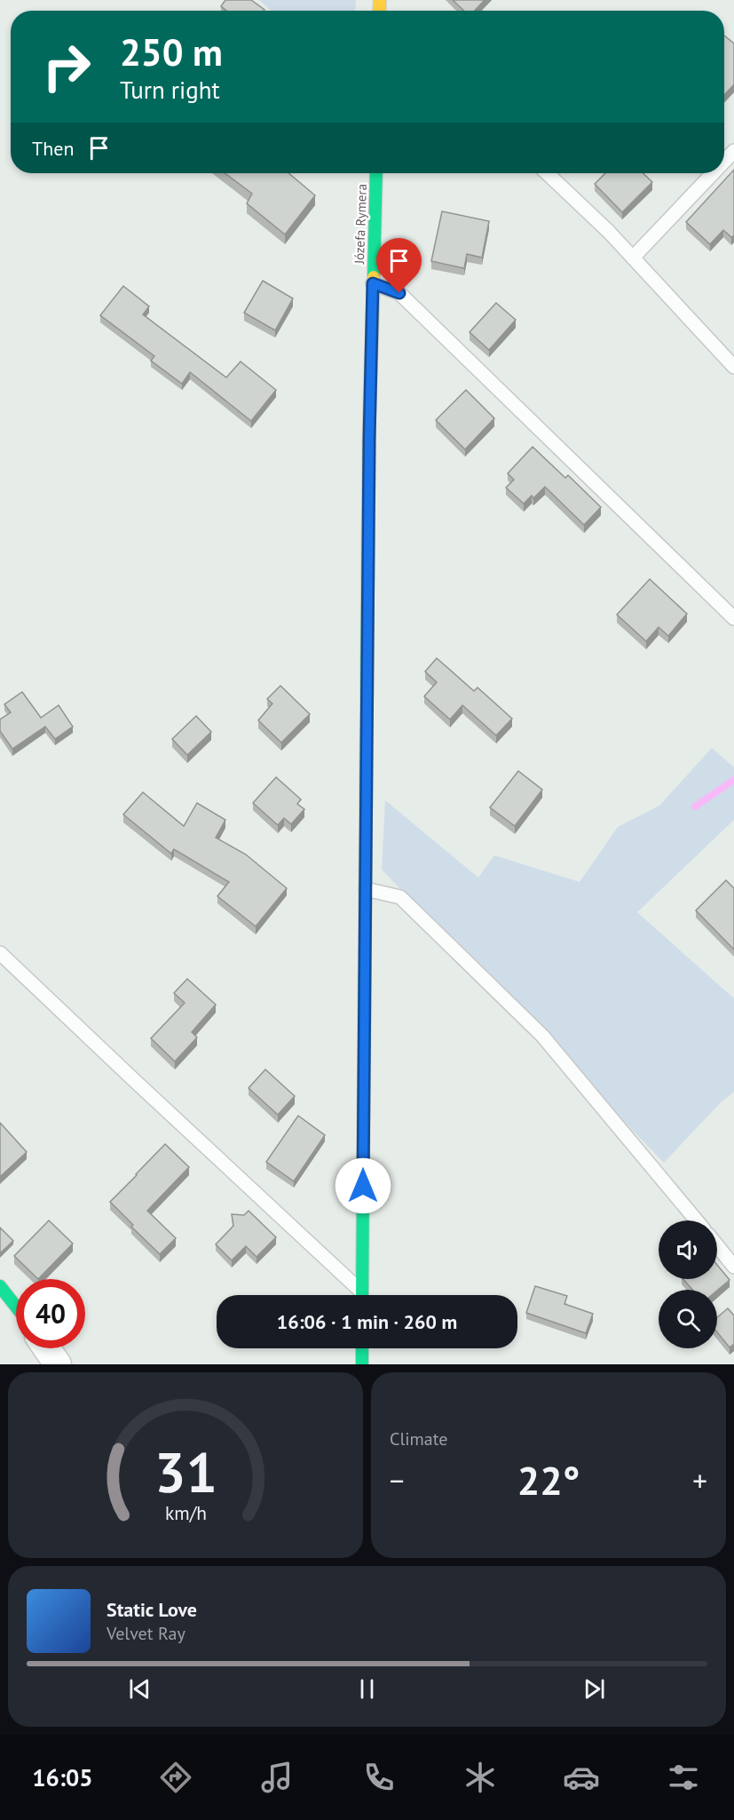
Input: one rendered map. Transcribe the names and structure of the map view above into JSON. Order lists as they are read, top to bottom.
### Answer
{
  "streets": {
    "street": ["Józefa Rymera"]
  },
  "page": {
    "turn": ["250 m", "Turn right"],
    "then": "Then",
    "limit": "40",
    "trip": "16:06 · 1 min · 260 m",
    "tile": "Climate",
    "heat": ["−", "22°", "+"],
    "song": ["Static Love", "Velvet Ray"],
    "tabs": "16:05",
    "gauge": ["31", "km/h"]
  }
}
